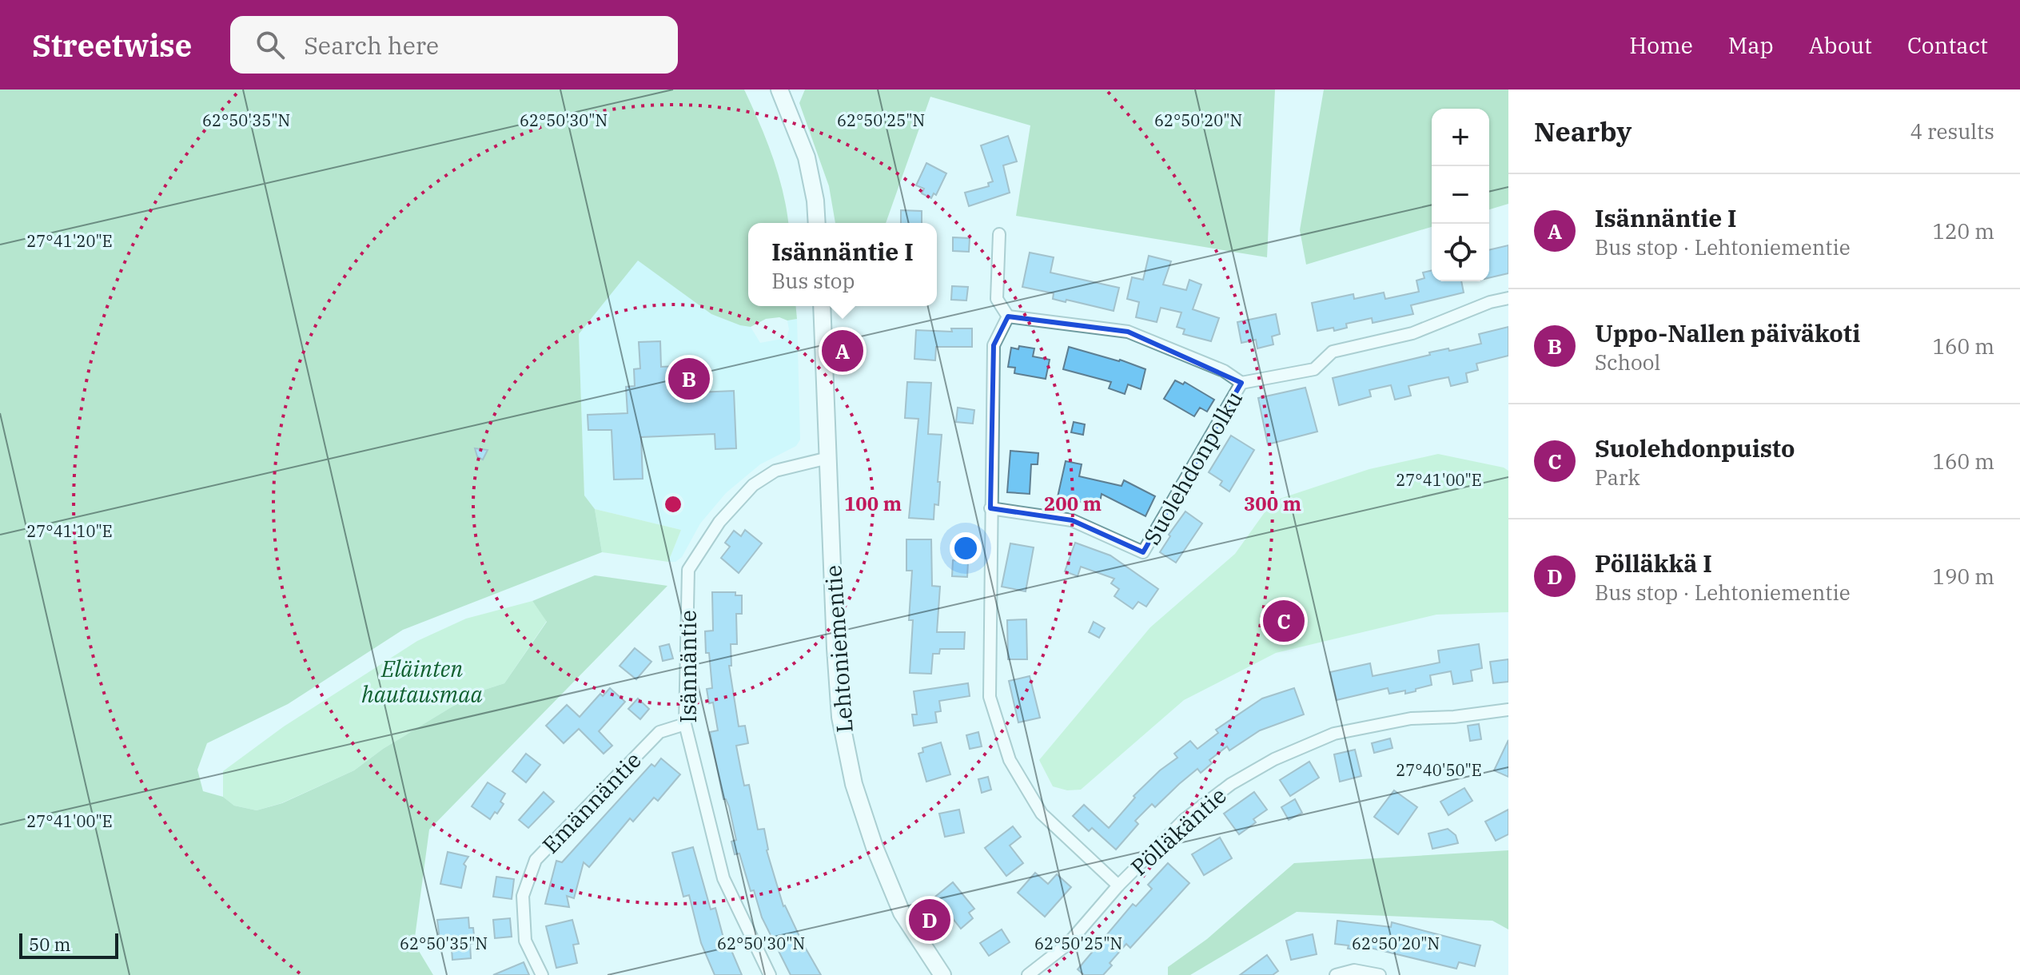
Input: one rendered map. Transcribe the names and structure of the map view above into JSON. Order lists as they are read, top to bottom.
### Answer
{
  "streets": {
    "main road": ["Lehtoniementie"],
    "street": [
      "Suolehdonpolku",
      "Isännäntie",
      "Emännäntie",
      "Pölläkäntie"
    ]
  },
  "crossings": [
    ["Lehtoniementie", "Isännäntie"],
    ["Isännäntie", "Emännäntie"]
  ],
  "parks": ["Eläinten hautausmaa"],
  "scale_bar": "50 m",
  "page": {
    "header": "Streetwise",
    "search": "Search here",
    "nav": [
      "Home",
      "Map",
      "About",
      "Contact"
    ],
    "heading": ["Nearby", "4 results"],
    "map_buttons": ["+", "−"],
    "list": [
      {
        "mark": "A",
        "name": "Isännäntie I",
        "note": "Bus stop · Lehtoniementie",
        "value": "120 m"
      },
      {
        "mark": "B",
        "name": "Uppo-Nallen päiväkoti",
        "note": "School",
        "value": "160 m"
      },
      {
        "mark": "C",
        "name": "Suolehdonpuisto",
        "note": "Park",
        "value": "160 m"
      },
      {
        "mark": "D",
        "name": "Pölläkkä I",
        "note": "Bus stop · Lehtoniementie",
        "value": "190 m"
      }
    ],
    "popup": ["Isännäntie I", "Bus stop"],
    "pins": [
      "A",
      "B",
      "C",
      "D"
    ],
    "scale": "50 m"
  },
  "coordinates": [
    "62°50'35\"N",
    "62°50'30\"N",
    "62°50'25\"N",
    "62°50'20\"N",
    "27°41'20\"E",
    "27°41'00\"E",
    "27°41'10\"E",
    "27°40'50\"E"
  ],
  "rings": ["100 m", "200 m", "300 m"]
}
